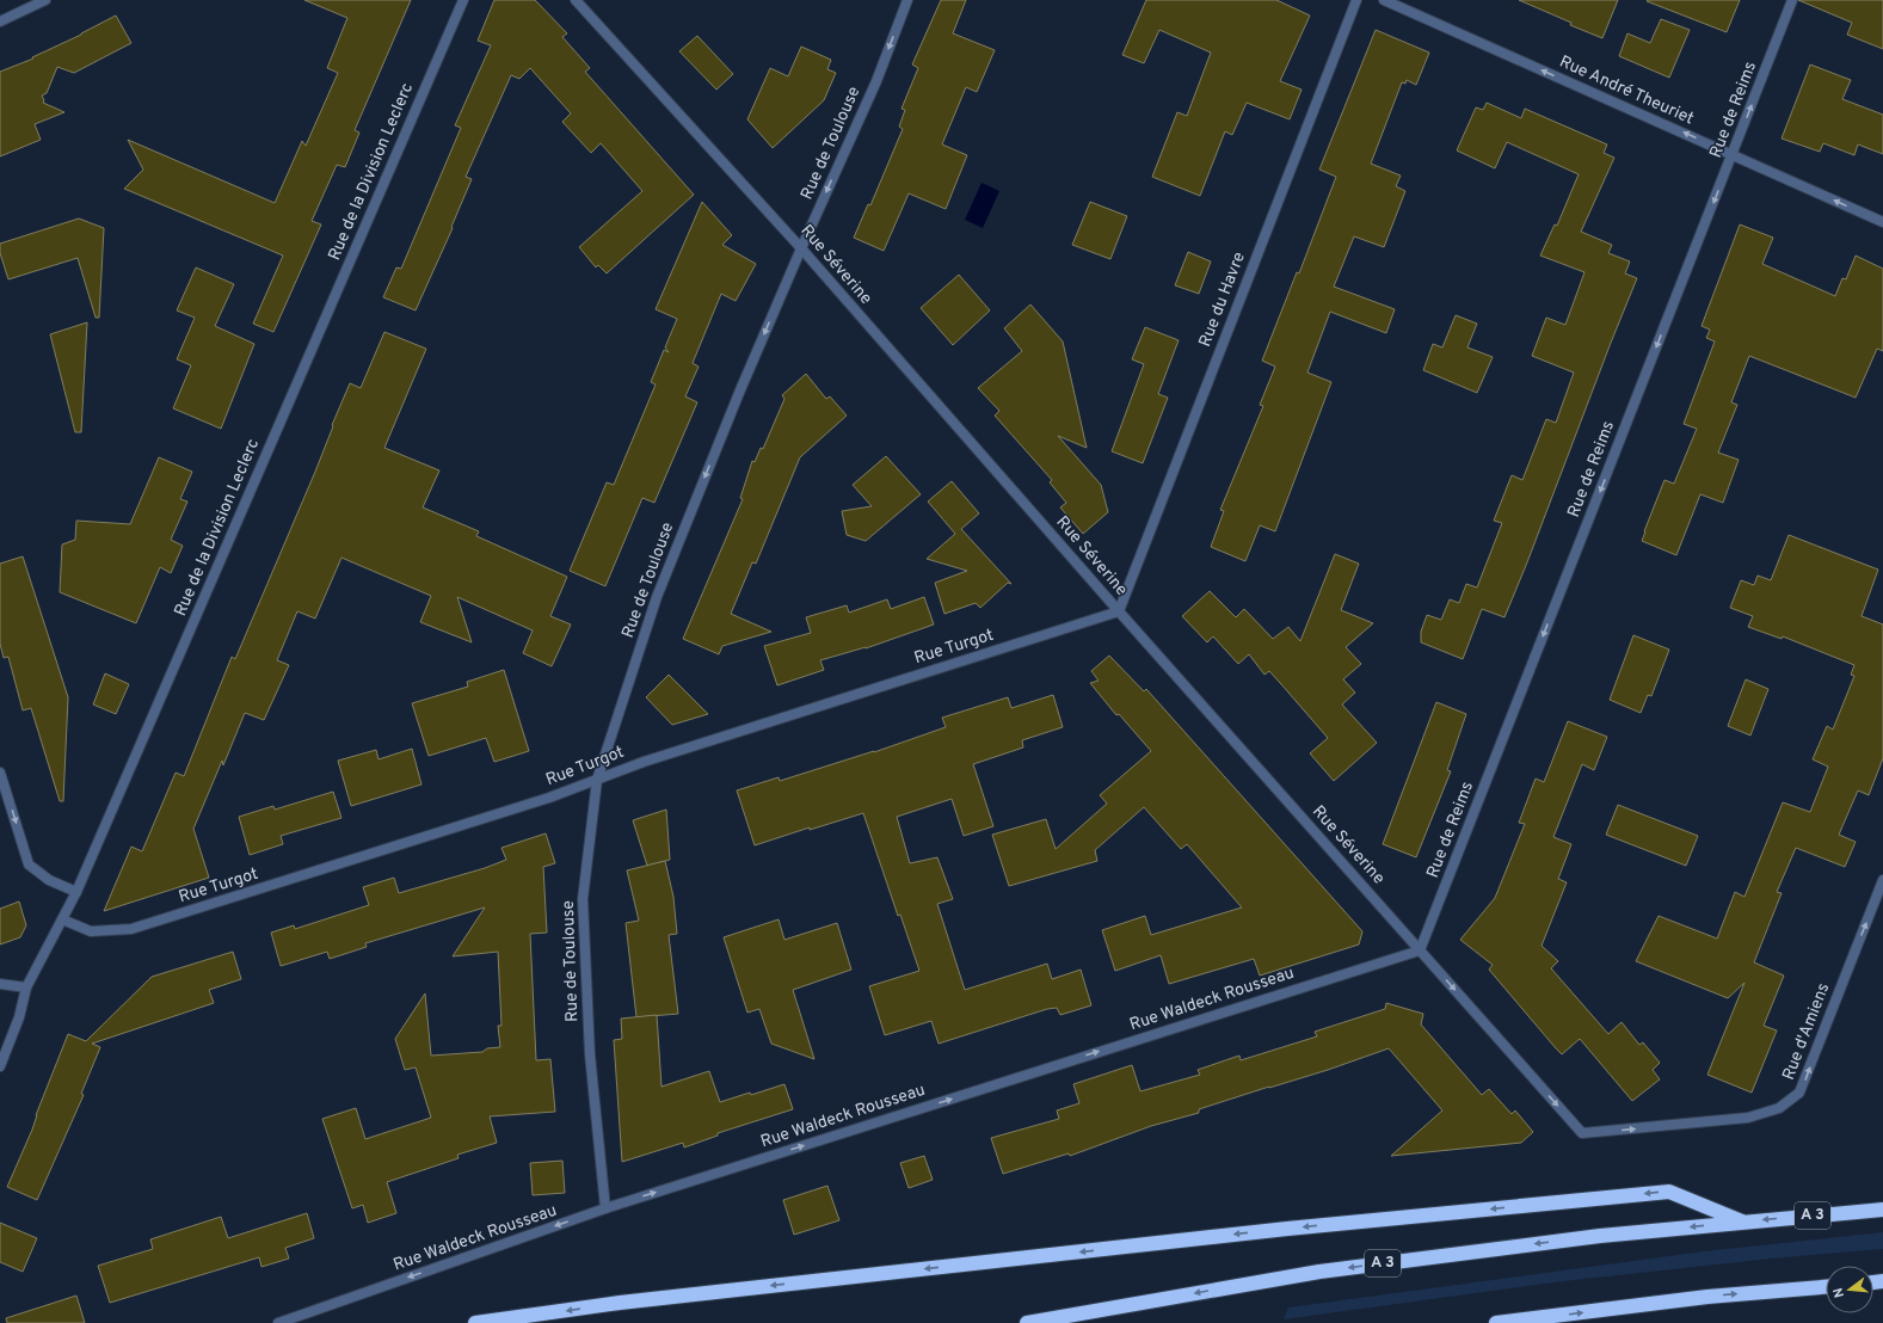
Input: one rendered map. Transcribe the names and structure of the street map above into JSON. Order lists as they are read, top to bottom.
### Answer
{
  "streets": {
    "highway": ["A 3"],
    "street": [
      "Rue André Theuriet",
      "Rue de Reims",
      "Rue de Toulouse",
      "Rue de la Division Leclerc",
      "Rue Séverine",
      "Rue du Havre",
      "Rue Turgot",
      "Rue Waldeck Rousseau",
      "Rue d'Amiens"
    ]
  },
  "crossings": [
    ["Rue André Theuriet", "Rue de Reims"],
    ["Rue de Reims", "Rue Séverine"],
    ["Rue de Reims", "Rue Waldeck Rousseau"],
    ["Rue de Toulouse", "Rue Séverine"],
    ["Rue de Toulouse", "Rue Turgot"],
    ["Rue de Toulouse", "Rue Waldeck Rousseau"],
    ["Rue de la Division Leclerc", "Rue Turgot"],
    ["Rue Séverine", "Rue du Havre"],
    ["Rue Séverine", "Rue Turgot"],
    ["Rue Séverine", "Rue Waldeck Rousseau"],
    ["Rue Séverine", "Rue d'Amiens"],
    ["Rue du Havre", "Rue Turgot"]
  ],
  "one_way": ["Rue André Theuriet", "Rue de Toulouse", "Rue d'Amiens"],
  "north": "left"
}
